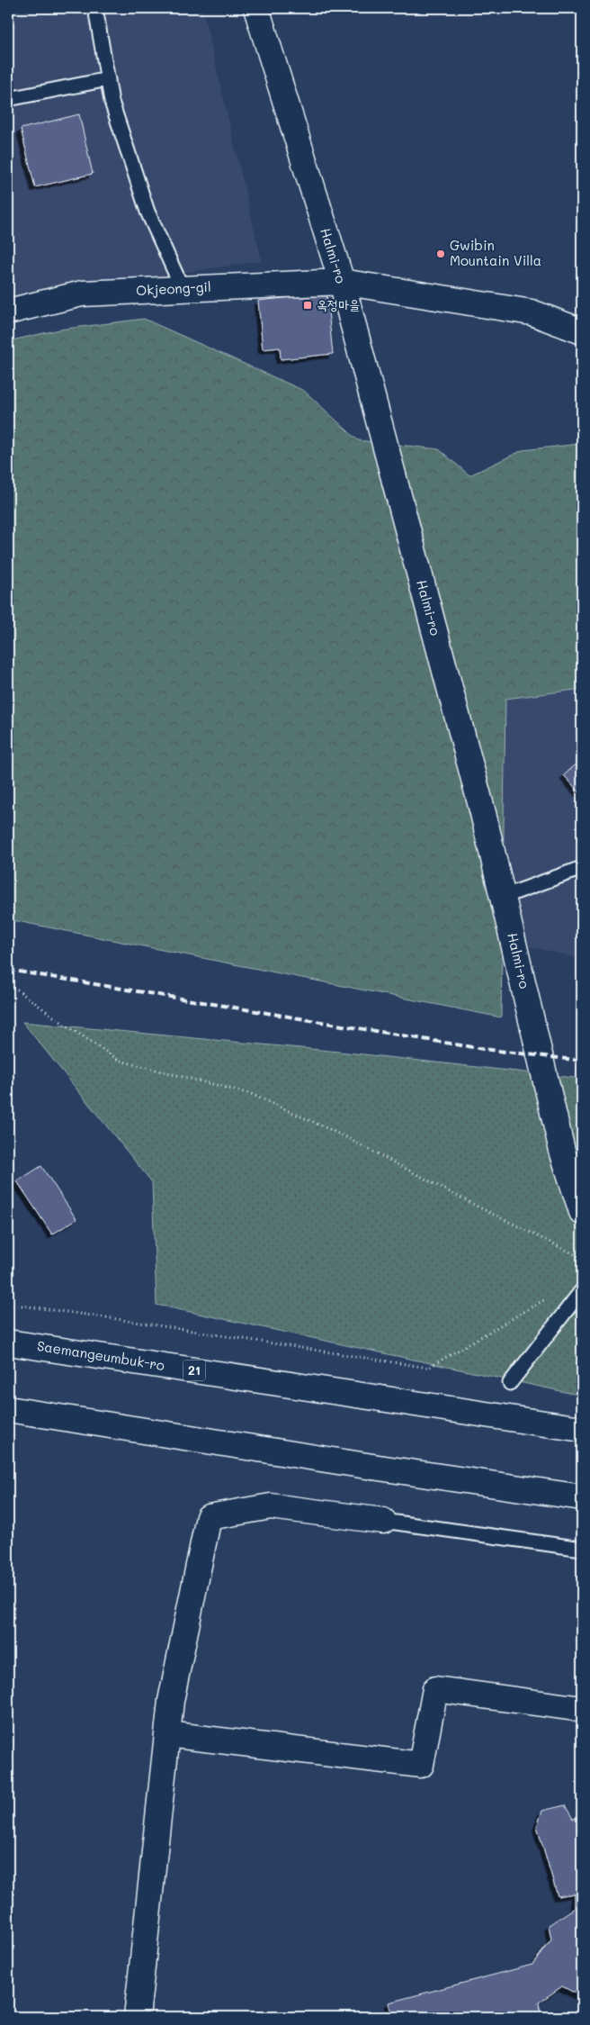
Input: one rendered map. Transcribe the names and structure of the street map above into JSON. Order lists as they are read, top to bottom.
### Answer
{
  "streets": {
    "main road": [
      "Halmi-ro",
      "Okjeong-gil",
      "Saemangeumbuk-ro",
      "21"
    ]
  },
  "crossings": [
    ["Halmi-ro", "Okjeong-gil"]
  ],
  "places": {
    "other": ["Gwibin Mountain Villa"],
    "transit": ["옥정마을"]
  }
}
